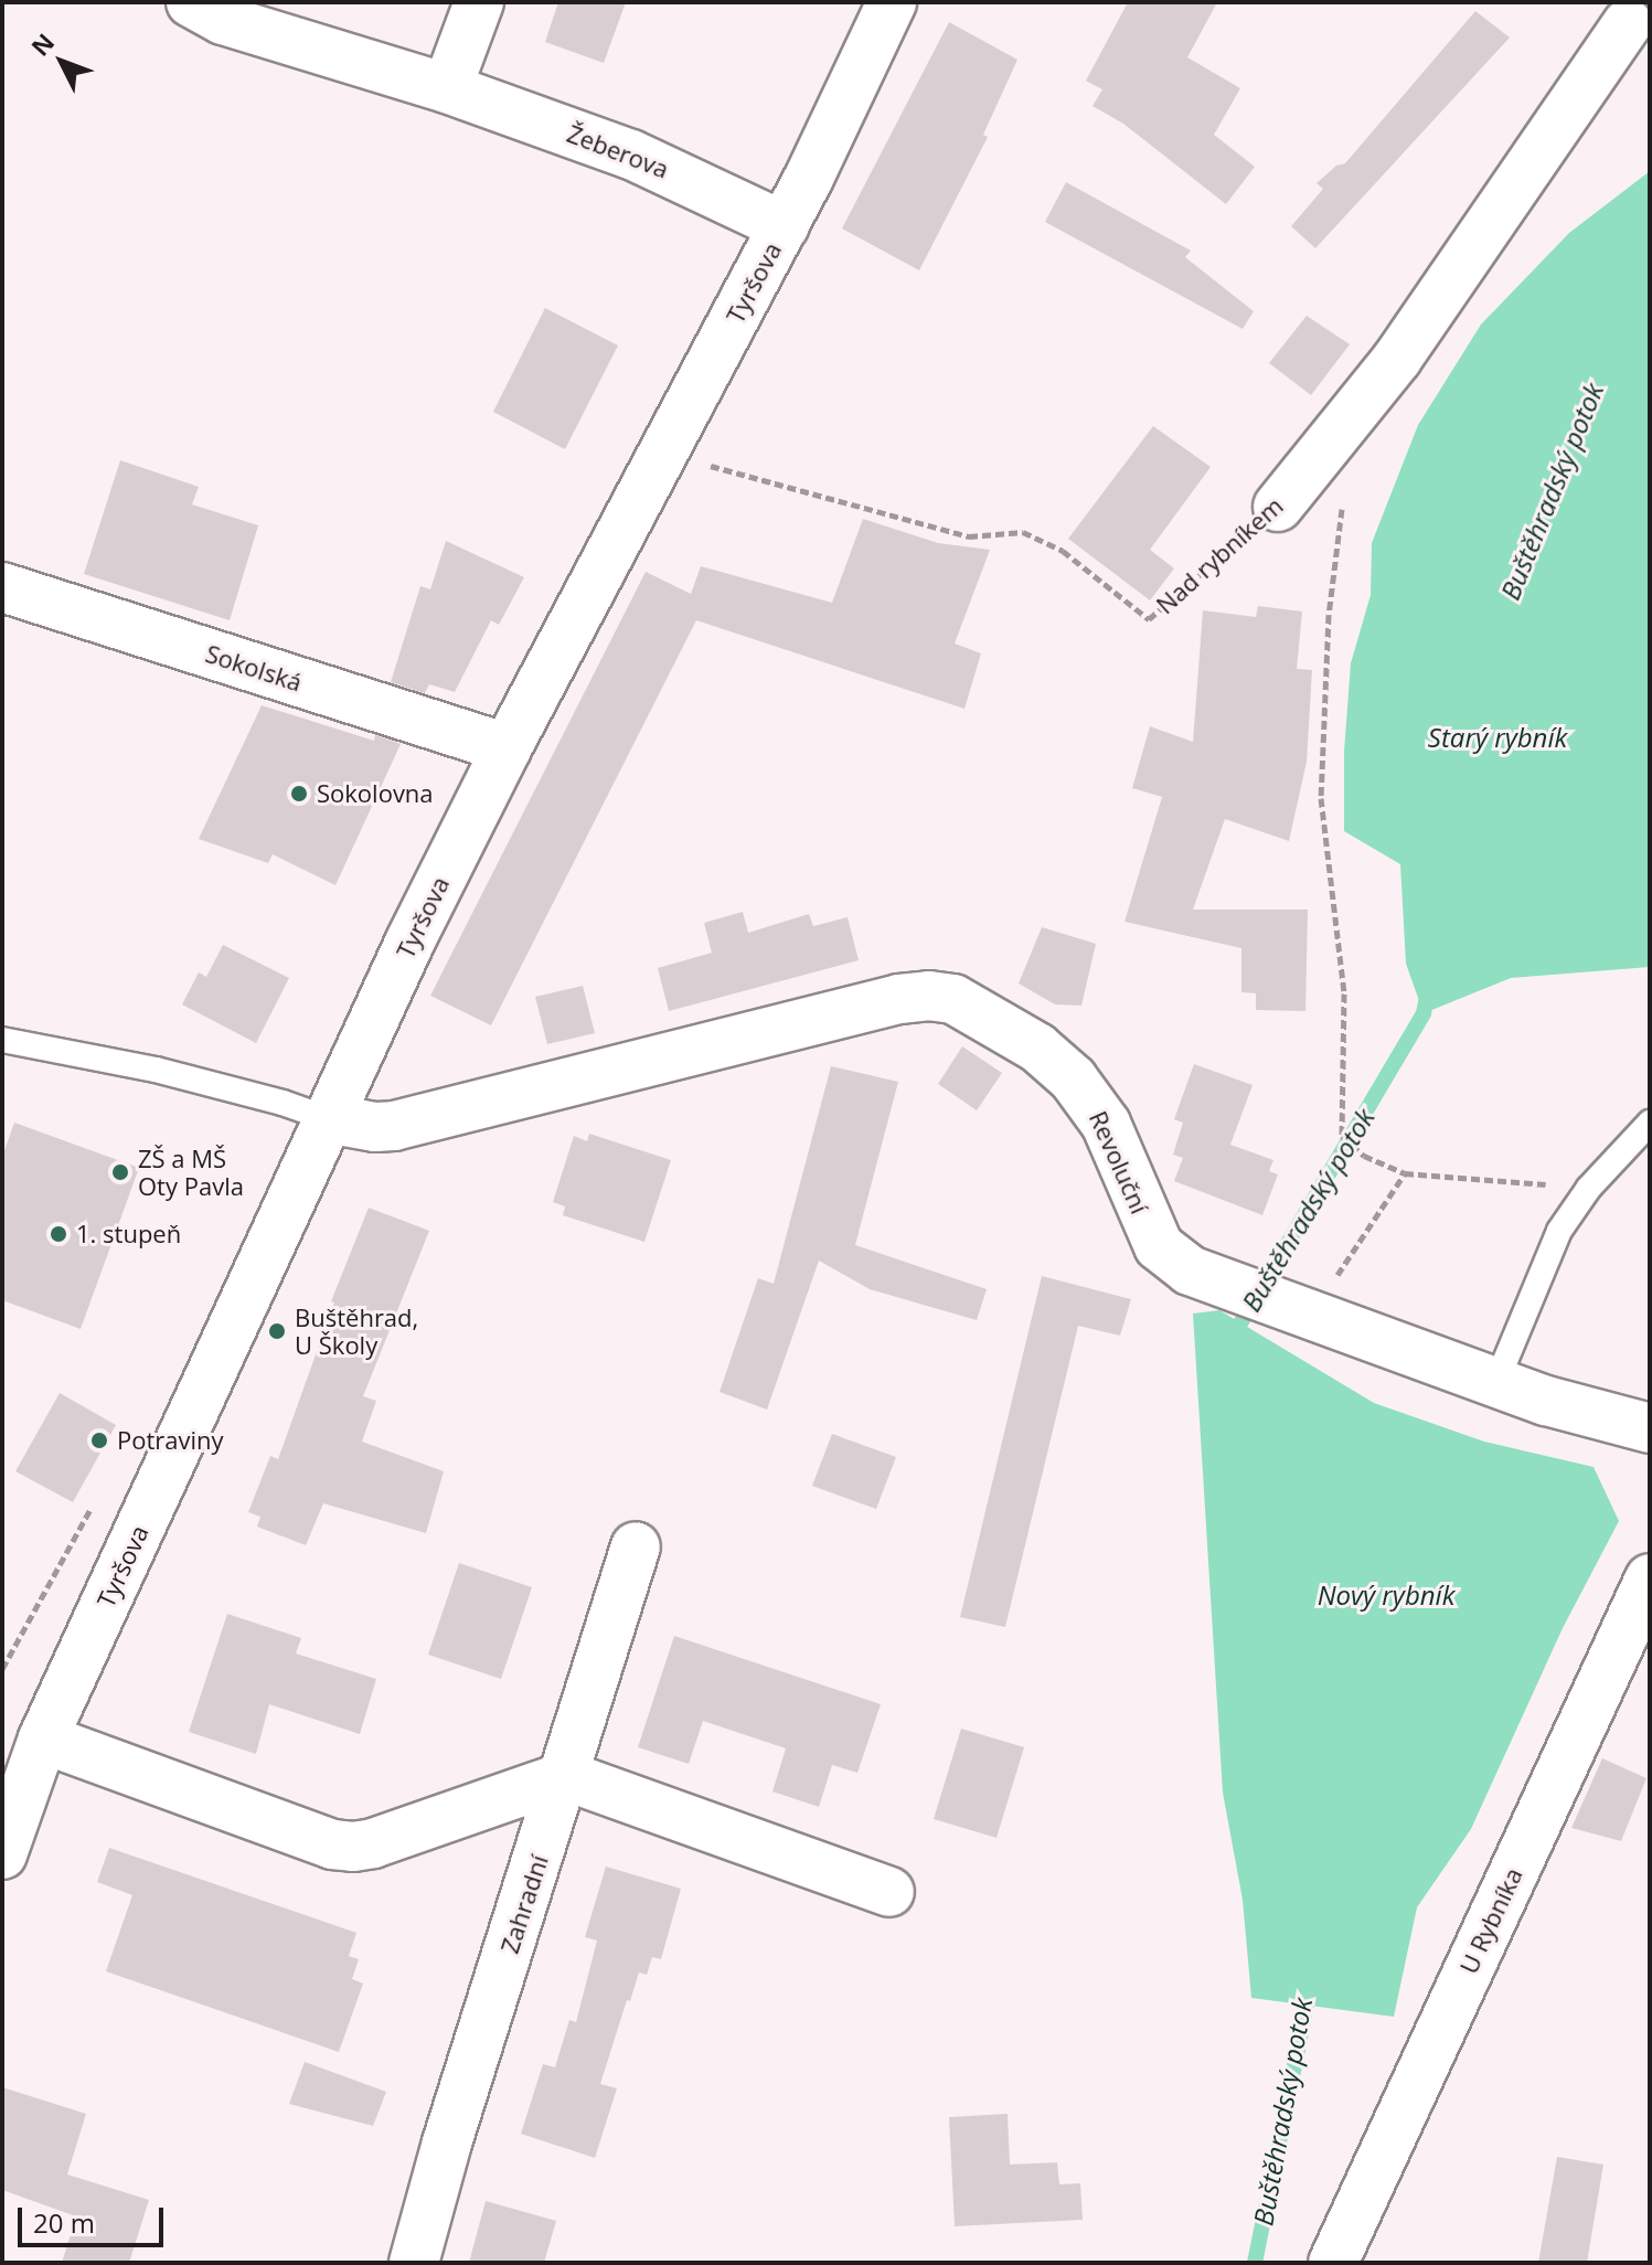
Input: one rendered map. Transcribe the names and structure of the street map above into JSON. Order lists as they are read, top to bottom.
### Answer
{
  "streets": {
    "street": [
      "Žeberova",
      "Tyršova",
      "Nad rybníkem",
      "Sokolská",
      "Revoluční",
      "Zahradní",
      "U Rybníka"
    ]
  },
  "crossings": [
    ["Žeberova", "Tyršova"],
    ["Tyršova", "Nad rybníkem"],
    ["Tyršova", "Sokolská"],
    ["Tyršova", "Revoluční"]
  ],
  "water": ["Buštěhradský potok", "Starý rybník", "Nový rybník"],
  "places": [
    "Sokolovna",
    "ZŠ a MŠ Oty Pavla",
    "1. stupeň",
    "Buštěhrad, U Školy",
    "Potraviny"
  ],
  "scale_bar": "20 m",
  "north": "top left"
}
